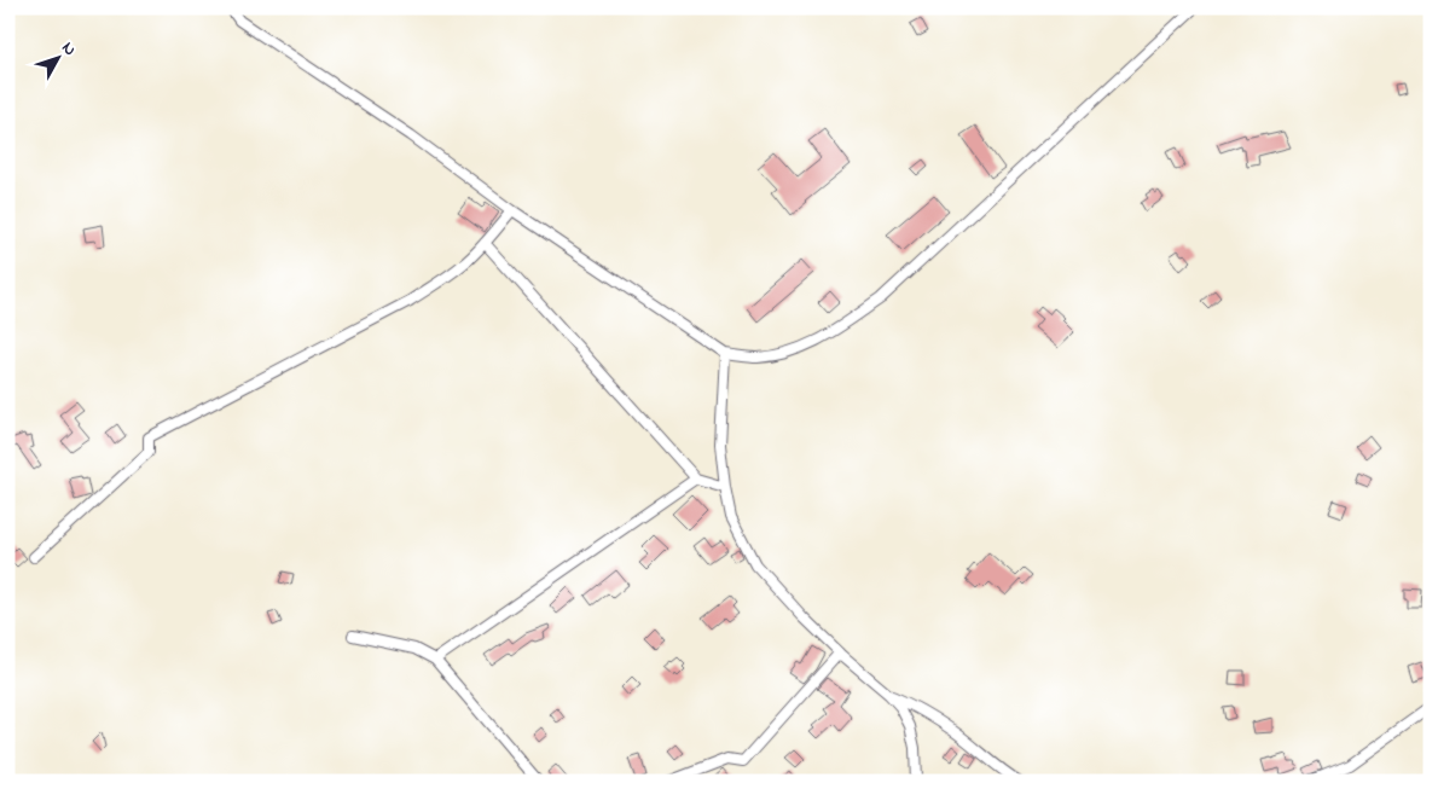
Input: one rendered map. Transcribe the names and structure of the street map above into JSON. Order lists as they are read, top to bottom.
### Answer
{
  "north": "top right"
}
